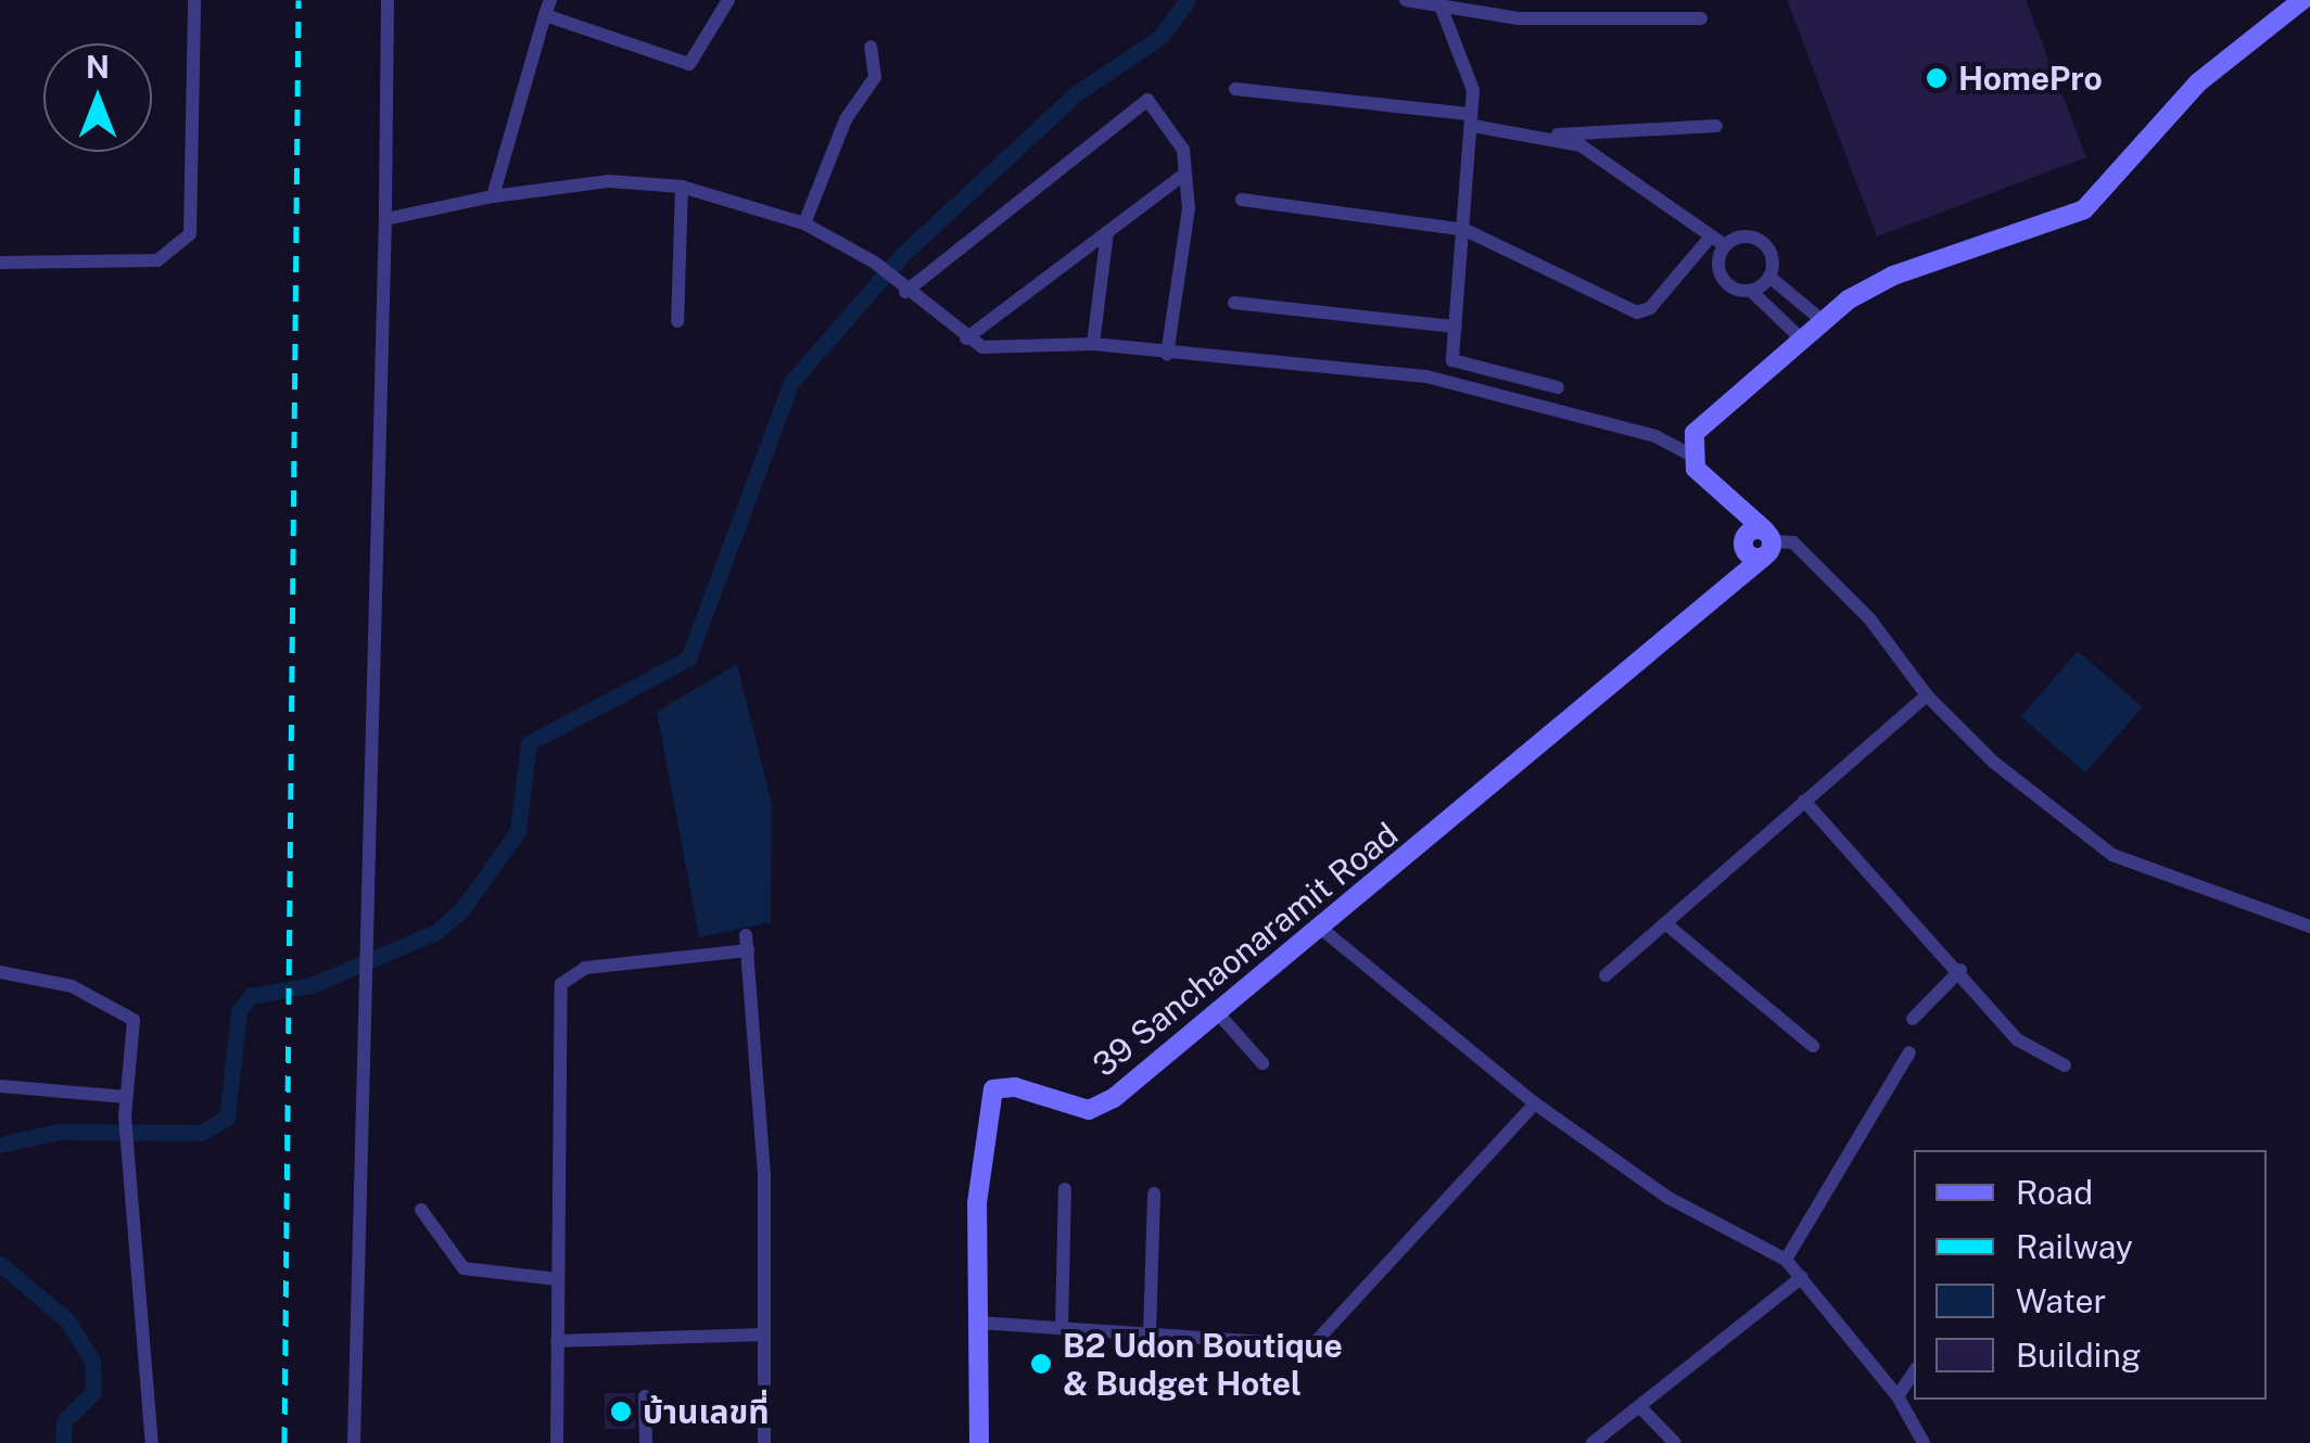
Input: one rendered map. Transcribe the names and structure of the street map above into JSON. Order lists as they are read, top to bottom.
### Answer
{
  "streets": {
    "main road": ["39 Sanchaonaramit Road"]
  },
  "places": ["HomePro", "B2 Udon Boutique & Budget Hotel", "บ้านเลขที่"],
  "legend": [
    "Road",
    "Railway",
    "Water",
    "Building"
  ],
  "north": "top"
}
